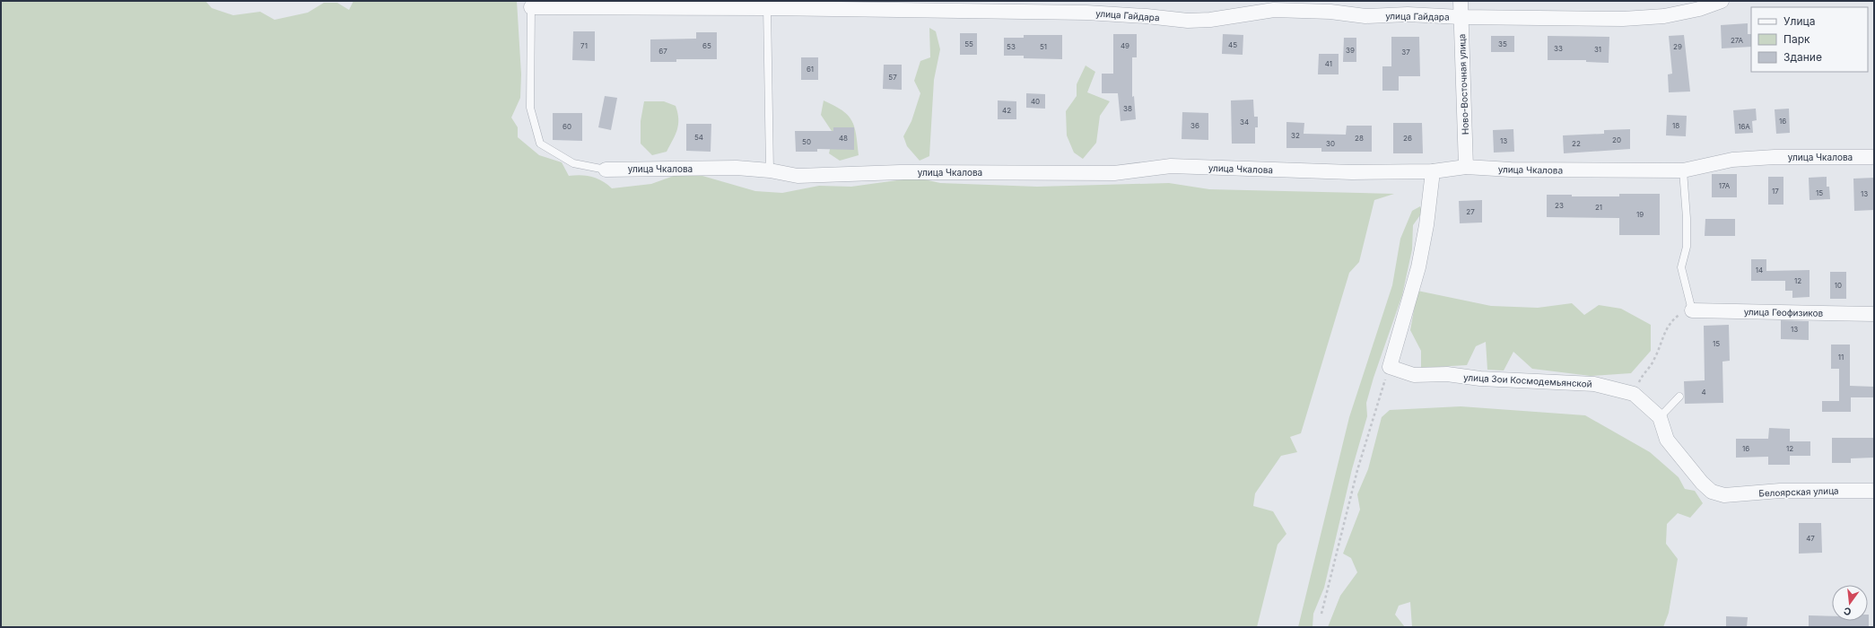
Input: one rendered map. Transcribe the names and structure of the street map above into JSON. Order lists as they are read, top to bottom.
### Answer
{
  "streets": {
    "street": [
      "улица Гайдара",
      "Ново-Восточная улица",
      "улица Чкалова",
      "улица Геофизиков",
      "улица Зои Космодемьянской",
      "Белоярская улица"
    ]
  },
  "crossings": [
    ["улица Гайдара", "Ново-Восточная улица"],
    ["Ново-Восточная улица", "улица Чкалова"],
    ["улица Зои Космодемьянской", "Белоярская улица"]
  ],
  "house_numbers": [
    "27А",
    "55",
    "35",
    "45",
    "71",
    "65",
    "49",
    "53",
    "51",
    "29",
    "33",
    "31",
    "39",
    "67",
    "37",
    "41",
    "61",
    "57",
    "40",
    "38",
    "42",
    "16",
    "34",
    "36",
    "18",
    "60",
    "16А",
    "32",
    "54",
    "48",
    "28",
    "26",
    "20",
    "13",
    "50",
    "30",
    "22",
    "17А",
    "17",
    "15",
    "13",
    "23",
    "21",
    "27",
    "19",
    "14",
    "12",
    "10",
    "13",
    "15",
    "11",
    "4",
    "16",
    "12",
    "47"
  ],
  "legend": ["Улица", "Парк", "Здание"],
  "north": "bottom"
}
